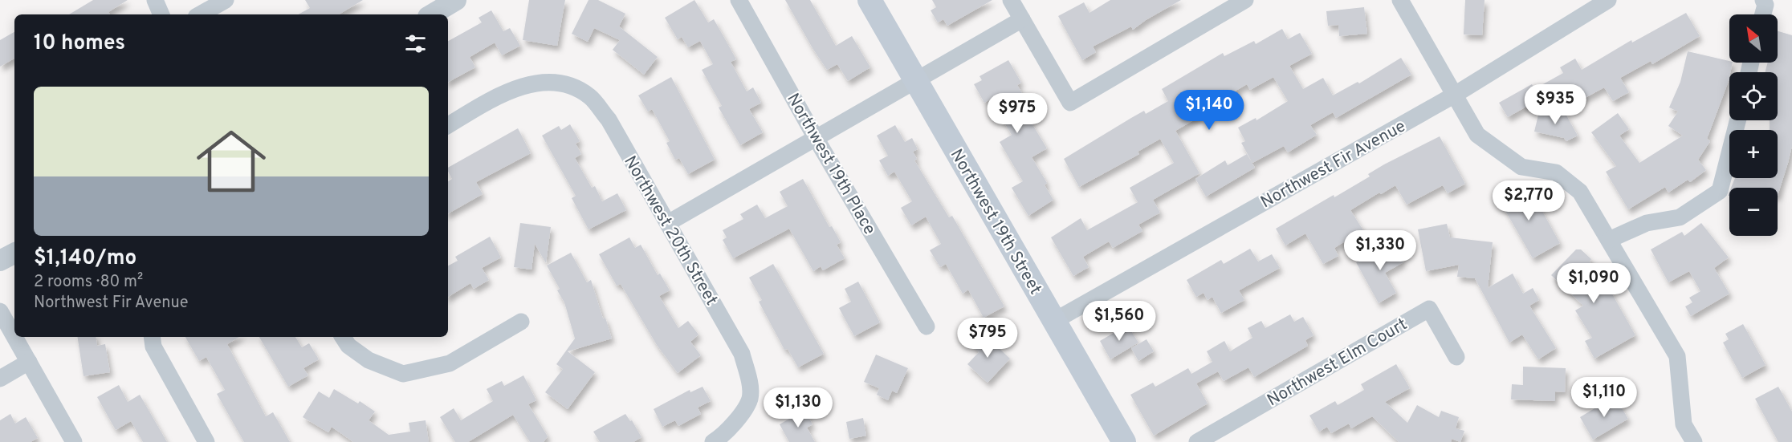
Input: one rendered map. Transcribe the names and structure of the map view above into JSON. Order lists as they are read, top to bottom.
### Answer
{
  "streets": {
    "main road": ["Northwest 19th Street"],
    "street": [
      "Northwest 19th Place",
      "Northwest Fir Avenue",
      "Northwest 20th Street",
      "Northwest Elm Court"
    ]
  },
  "crossings": [
    ["Northwest Fir Avenue", "Northwest 19th Street"]
  ],
  "north": "top left",
  "page": {
    "map_buttons": ["+", "−"],
    "heading": "10 homes",
    "list": [
      {
        "name": "$1,140/mo",
        "note": "2 rooms · 80 m² · Northwest Fir Avenue"
      }
    ],
    "price": [
      "$935",
      "$1,140",
      "$975",
      "$2,770",
      "$1,330",
      "$1,090",
      "$1,560",
      "$795",
      "$1,110",
      "$1,130"
    ]
  }
}
